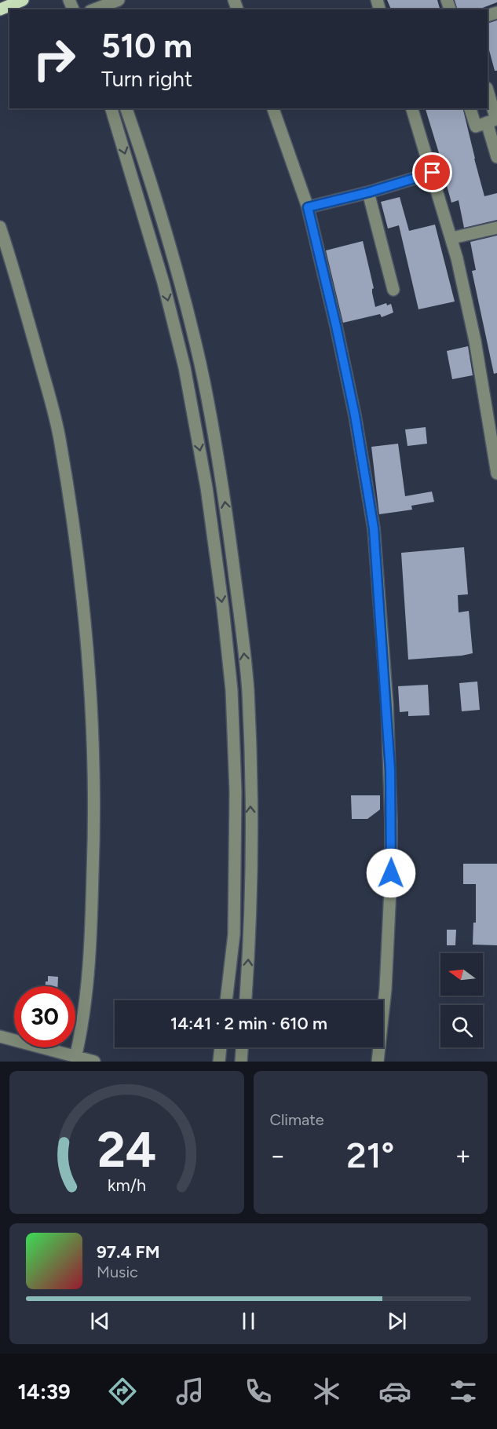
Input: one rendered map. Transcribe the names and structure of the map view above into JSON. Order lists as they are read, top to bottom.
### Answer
{
  "north": "left",
  "page": {
    "turn": ["510 m", "Turn right"],
    "limit": "30",
    "trip": "14:41 · 2 min · 610 m",
    "tile": "Climate",
    "heat": ["−", "21°", "+"],
    "song": ["97.4 FM", "Music"],
    "tabs": "14:39",
    "gauge": ["24", "km/h"]
  }
}
